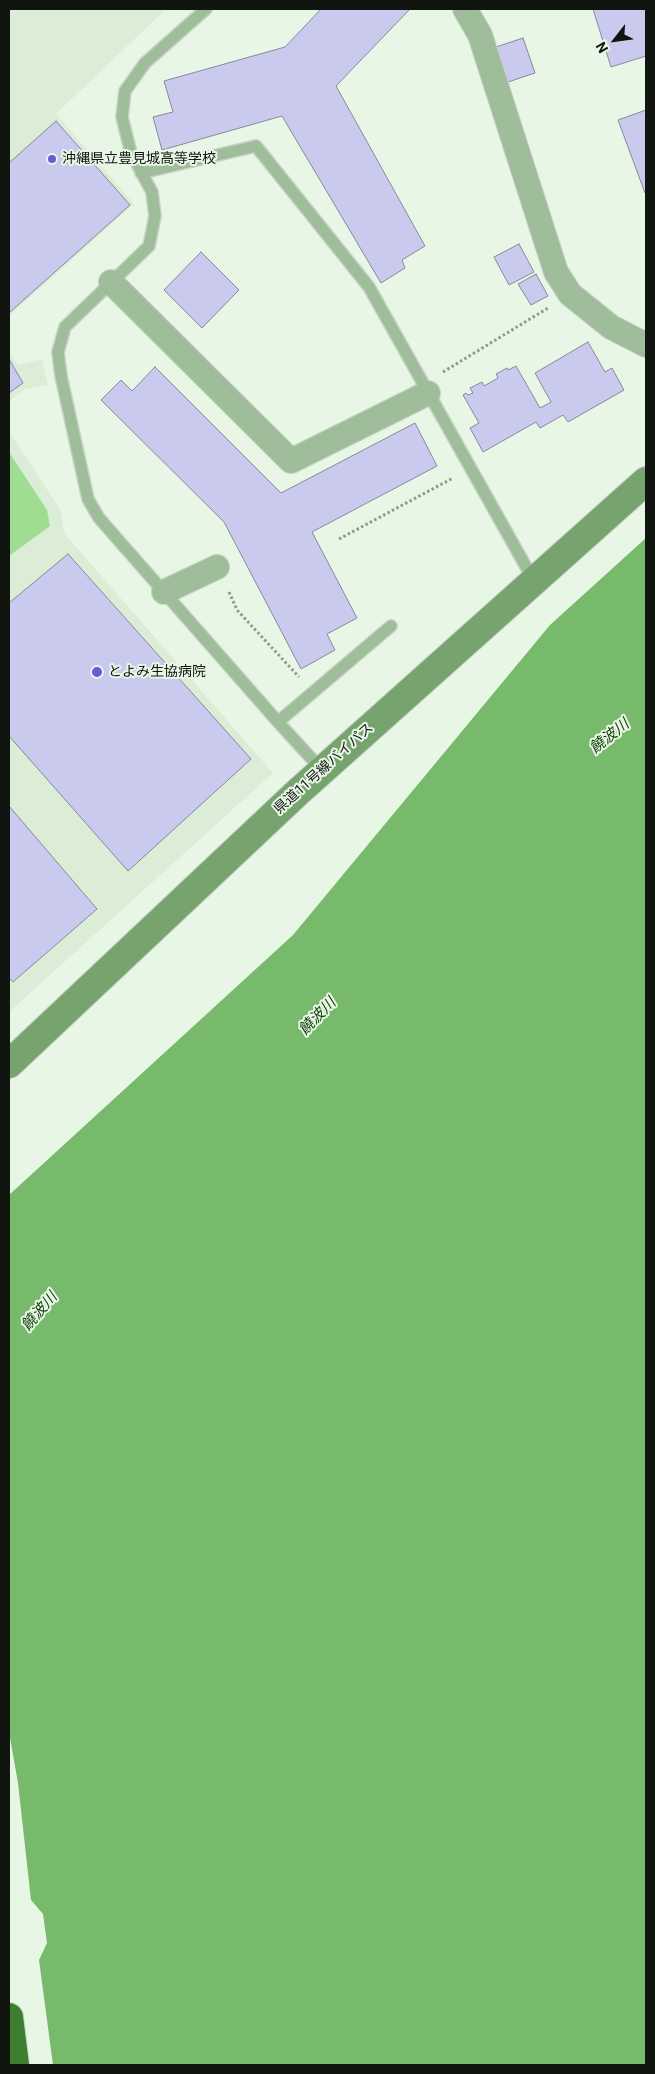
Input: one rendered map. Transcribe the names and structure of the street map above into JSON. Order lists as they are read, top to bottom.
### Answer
{
  "streets": {
    "main road": ["県道11号線バイパス"]
  },
  "water": ["饒波川"],
  "places": ["沖縄県立豊見城高等学校", "とよみ生協病院"],
  "north": "bottom left"
}
